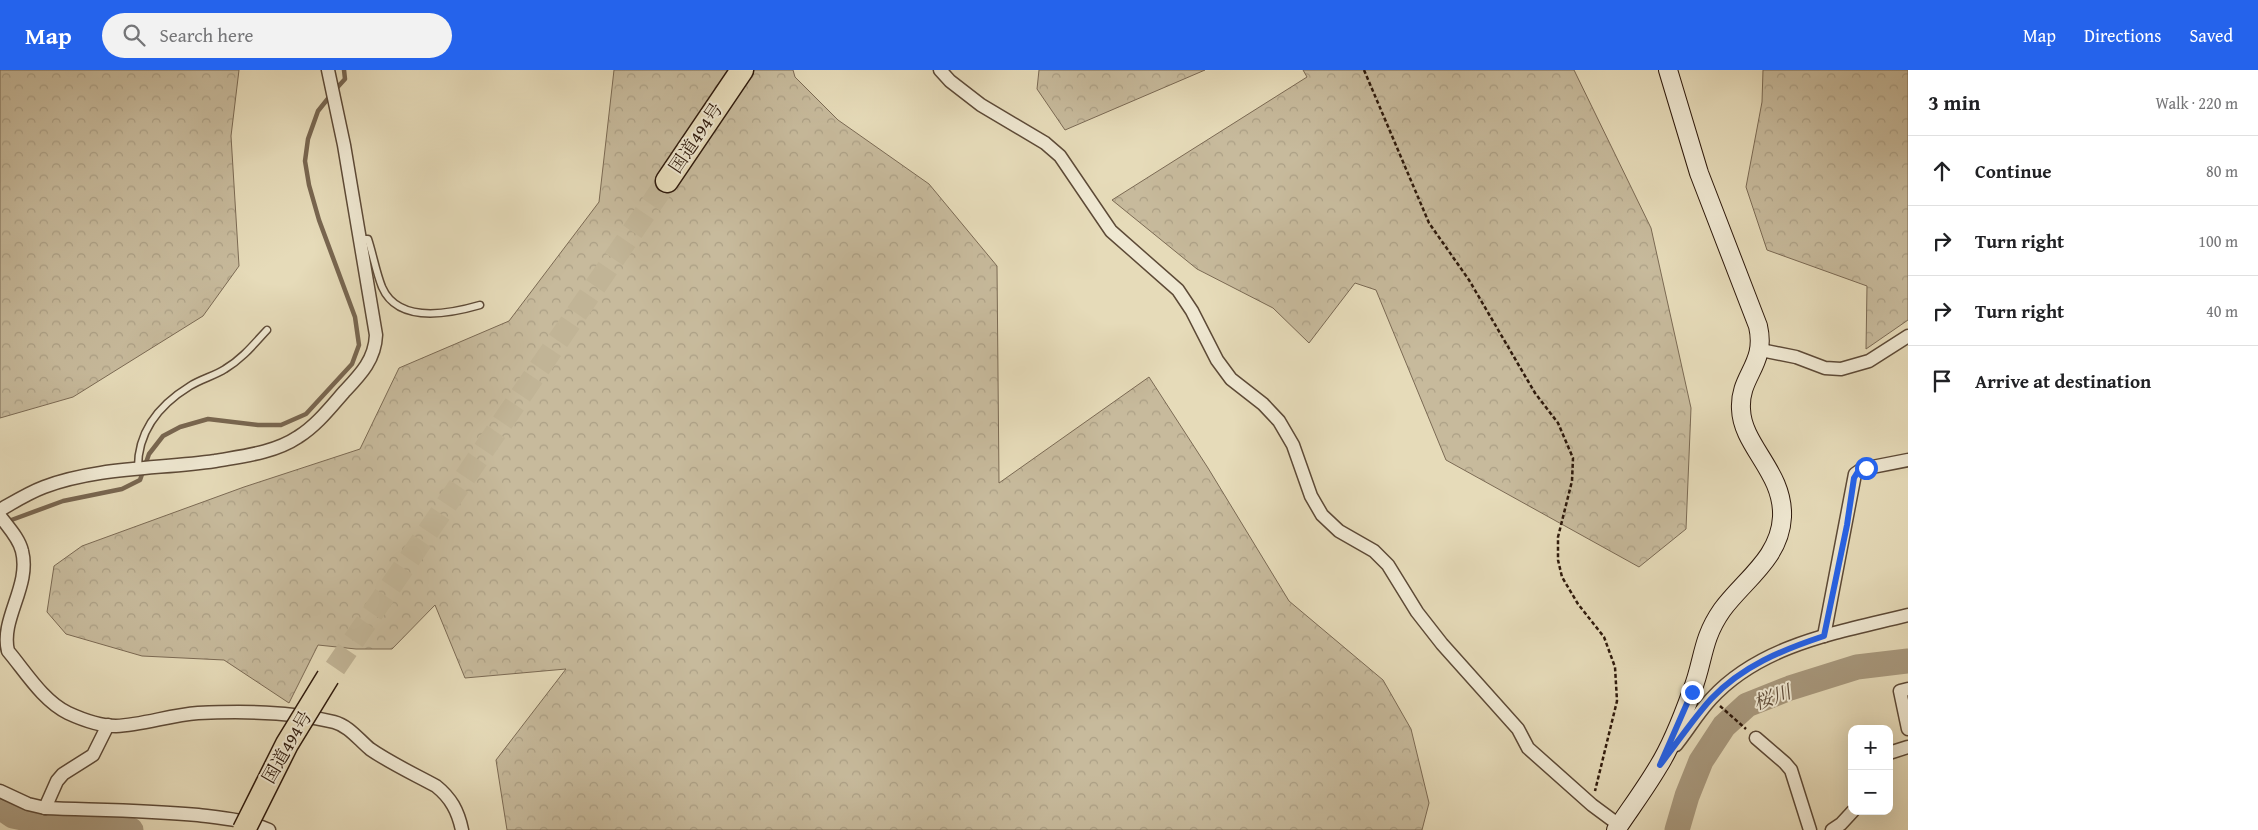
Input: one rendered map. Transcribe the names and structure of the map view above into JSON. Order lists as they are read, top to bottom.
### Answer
{
  "streets": {
    "highway": ["国道494号"]
  },
  "water": ["桜川"],
  "page": {
    "header": "Map",
    "search": "Search here",
    "nav": ["Map", "Directions", "Saved"],
    "heading": ["3 min", "Walk · 220 m"],
    "list": [
      ["Continue", "80 m"],
      ["Turn right", "100 m"],
      ["Turn right", "40 m"],
      "Arrive at destination"
    ],
    "map_buttons": ["+", "−"]
  }
}
